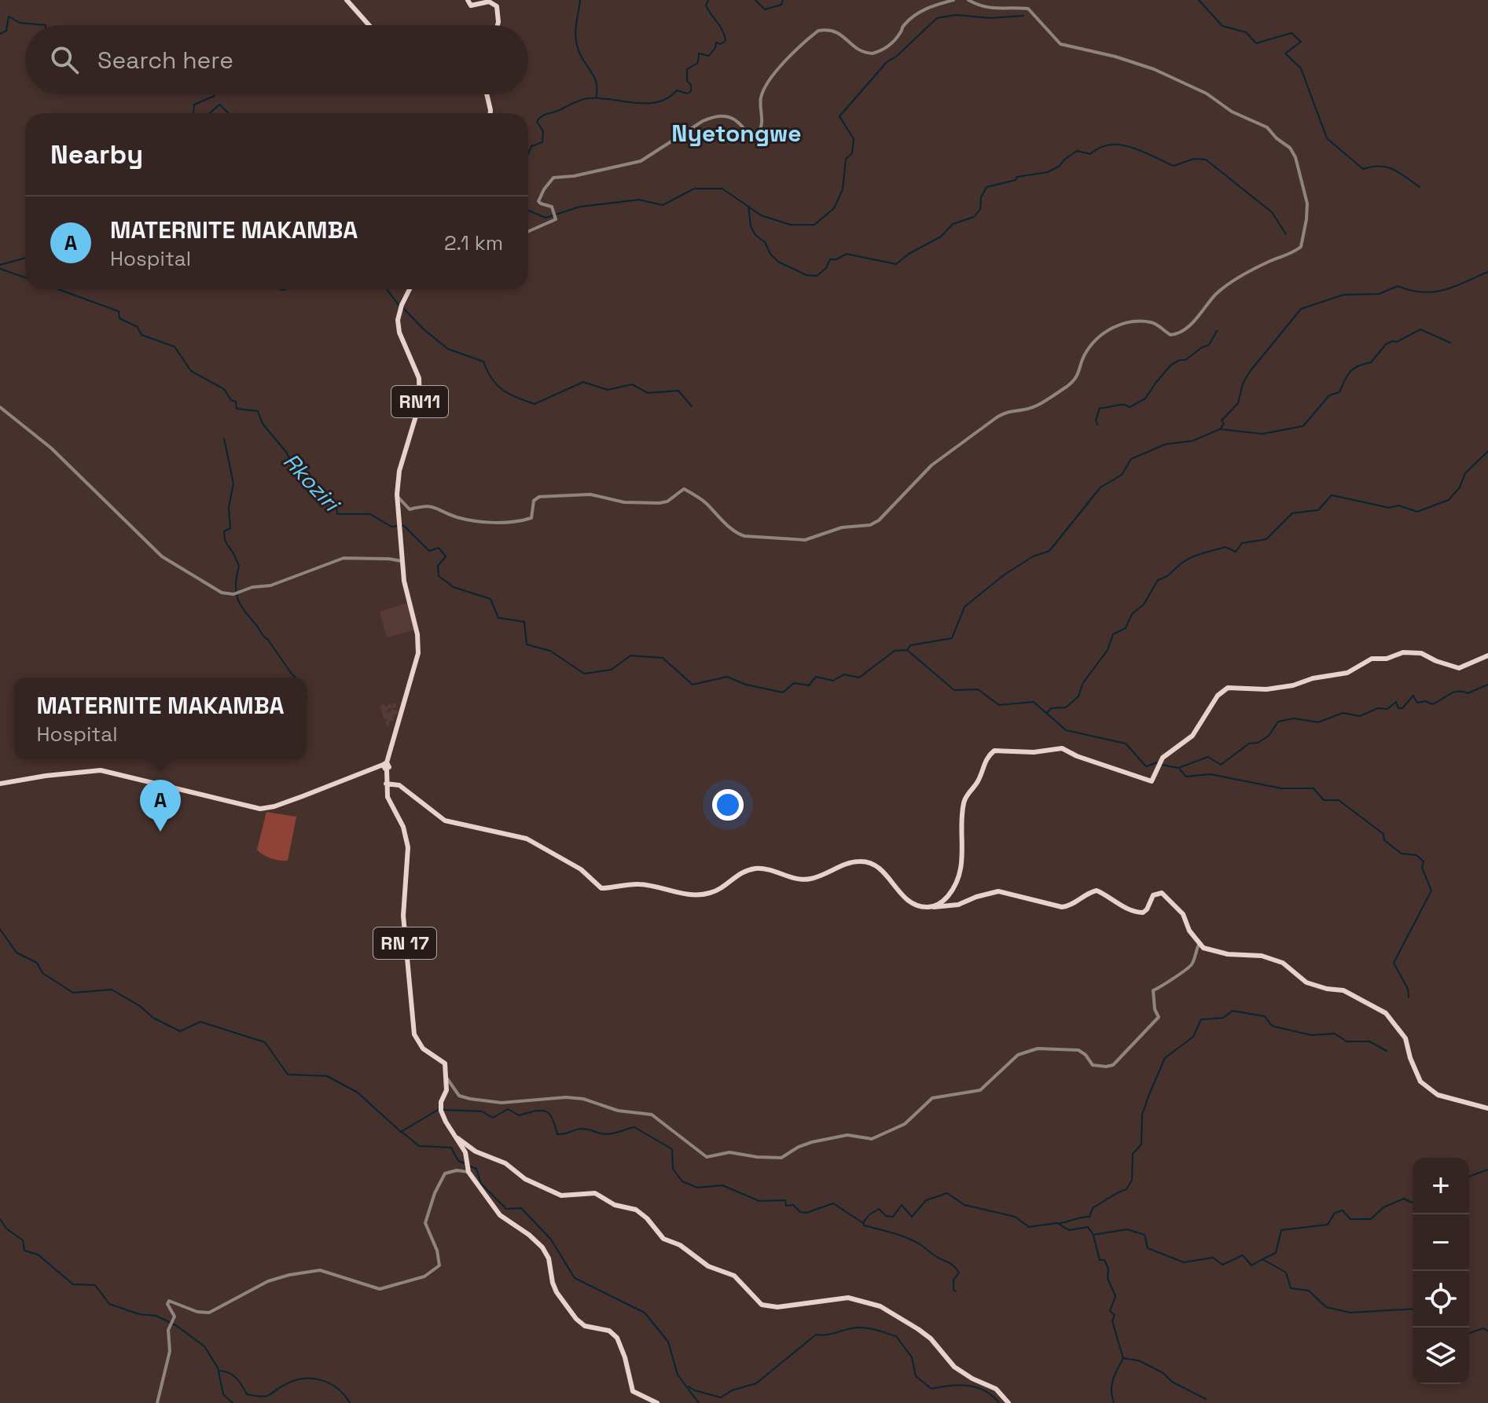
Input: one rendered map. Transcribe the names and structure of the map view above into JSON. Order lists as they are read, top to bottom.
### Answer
{
  "streets": {
    "main road": ["RN11", "RN 17"]
  },
  "crossings": [
    ["RN11", "RN 17"]
  ],
  "districts": ["Nyetongwe"],
  "water": ["Rkoziri"],
  "page": {
    "search": "Search here",
    "heading": "Nearby",
    "list": [
      {
        "mark": "A",
        "name": "MATERNITE MAKAMBA",
        "note": "Hospital",
        "value": "2.1 km"
      }
    ],
    "popup": ["MATERNITE MAKAMBA", "Hospital"],
    "pins": "A",
    "map_buttons": ["+", "−"]
  }
}
